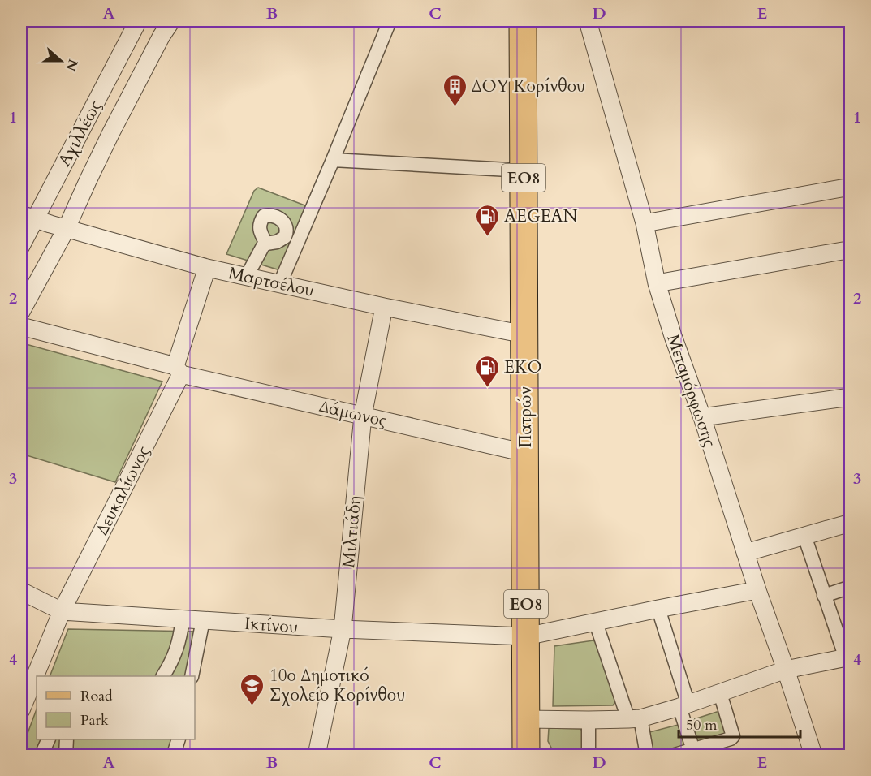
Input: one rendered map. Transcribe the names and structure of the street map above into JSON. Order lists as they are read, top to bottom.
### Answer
{
  "streets": {
    "main road": ["ΕΟ8", "Πατρών"],
    "street": [
      "Αχιλλέως",
      "Μαρτσέλου",
      "Μεταμόρφωσης",
      "Δάμωνος",
      "Δευκαλίωνος",
      "Μιλτιάδη",
      "Ικτίνου"
    ]
  },
  "crossings": [
    ["Αχιλλέως", "Μαρτσέλου"],
    ["Μαρτσέλου", "Πατρών"],
    ["Μαρτσέλου", "Δευκαλίωνος"],
    ["Μαρτσέλου", "Μιλτιάδη"],
    ["Μεταμόρφωσης", "Ικτίνου"],
    ["Δάμωνος", "Πατρών"],
    ["Δάμωνος", "Δευκαλίωνος"],
    ["Δάμωνος", "Μιλτιάδη"],
    ["Πατρών", "Ικτίνου"],
    ["Δευκαλίωνος", "Ικτίνου"],
    ["Μιλτιάδη", "Ικτίνου"]
  ],
  "places": {
    "building": ["ΔΟΥ Κορίνθου"],
    "fuel station": ["AEGEAN", "EKO"],
    "school or university": ["10ο Δημοτικό Σχολείο Κορίνθου"]
  },
  "legend": ["Road", "Park"],
  "scale_bar": "50 m",
  "north": "right",
  "grid": {
    "columns": [
      "A",
      "B",
      "C",
      "D",
      "E"
    ],
    "rows": [
      "1",
      "2",
      "3",
      "4"
    ]
  }
}
